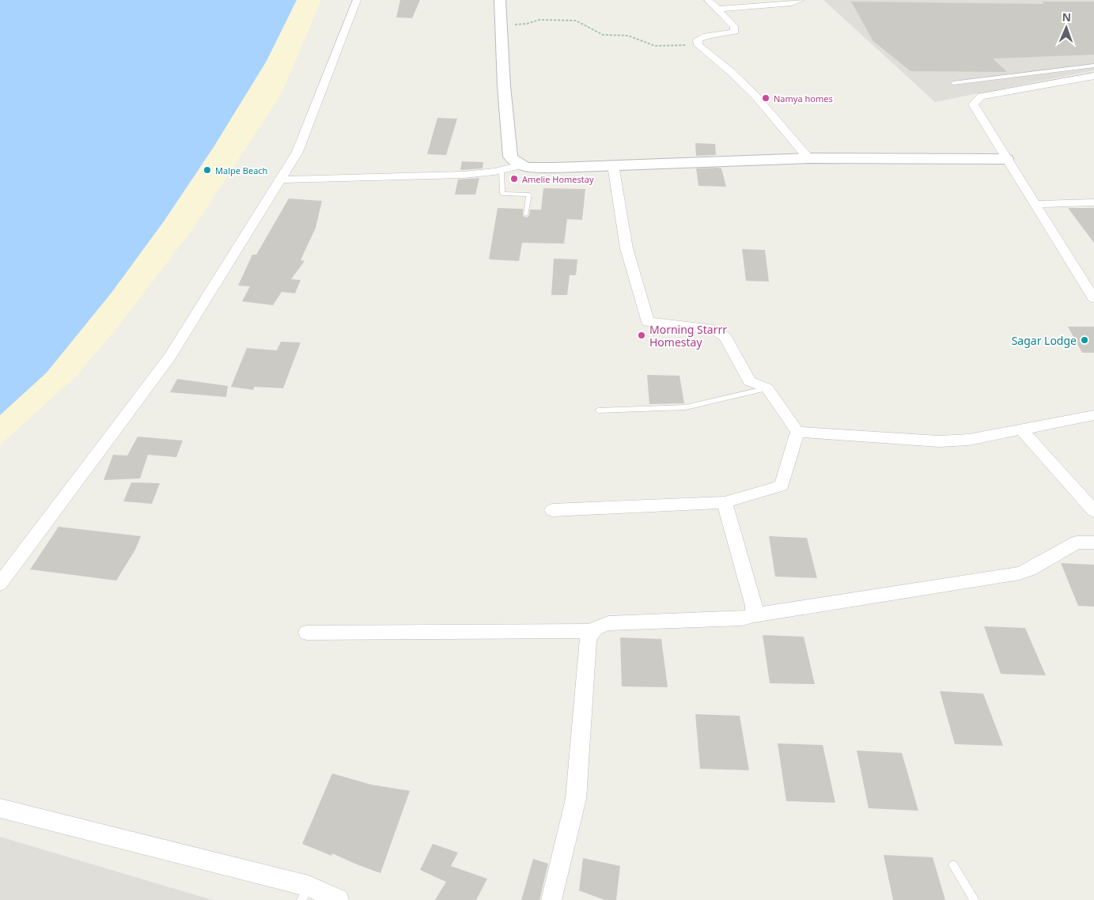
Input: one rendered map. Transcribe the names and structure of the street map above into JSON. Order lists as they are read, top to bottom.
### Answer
{
  "places": [
    "Namya homes",
    "Malpe Beach",
    "Amelie Homestay",
    "Morning Starrr Homestay",
    "Sagar Lodge"
  ],
  "north": "top"
}
